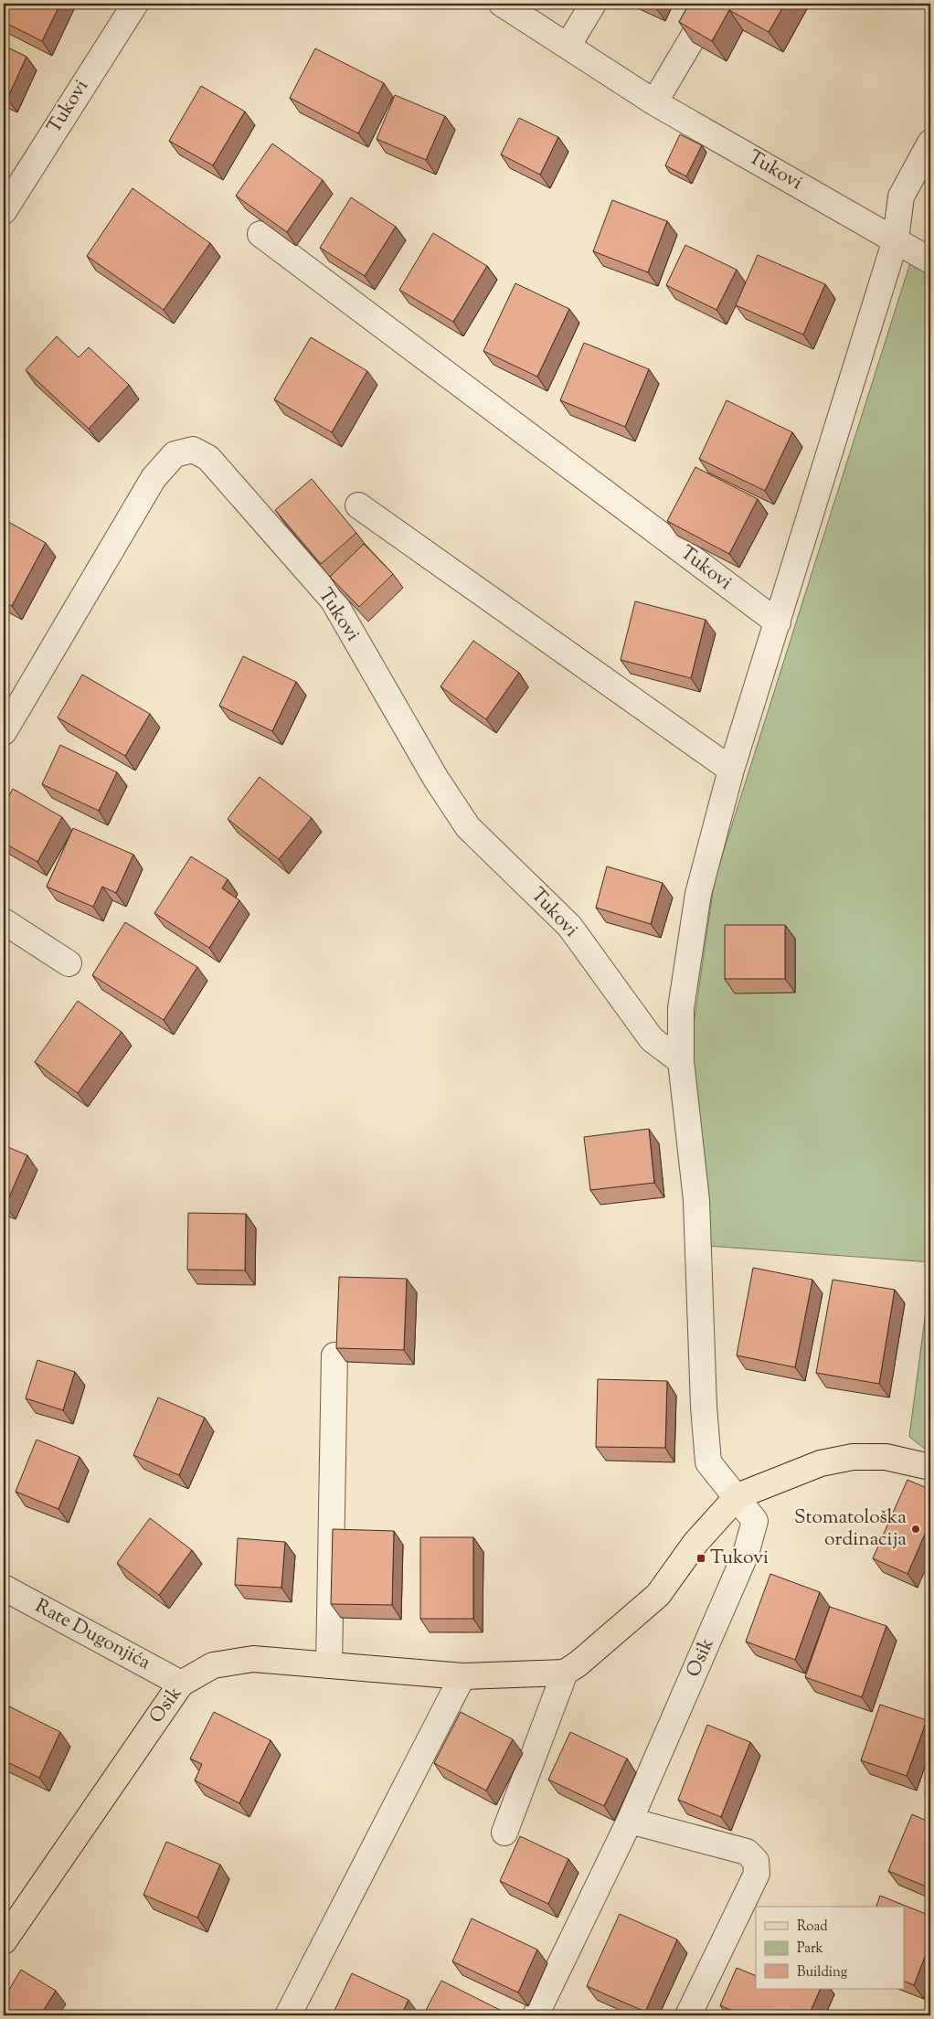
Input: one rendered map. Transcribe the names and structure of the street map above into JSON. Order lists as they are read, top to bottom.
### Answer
{
  "streets": {
    "main road": ["Osik"],
    "street": ["Tukovi", "Rate Dugonjića"]
  },
  "crossings": [
    ["Rate Dugonjića", "Osik"]
  ],
  "places": {
    "other": ["Stomatološka ordinacija"],
    "transit": ["Tukovi"]
  },
  "legend": ["Road", "Park", "Building"]
}
